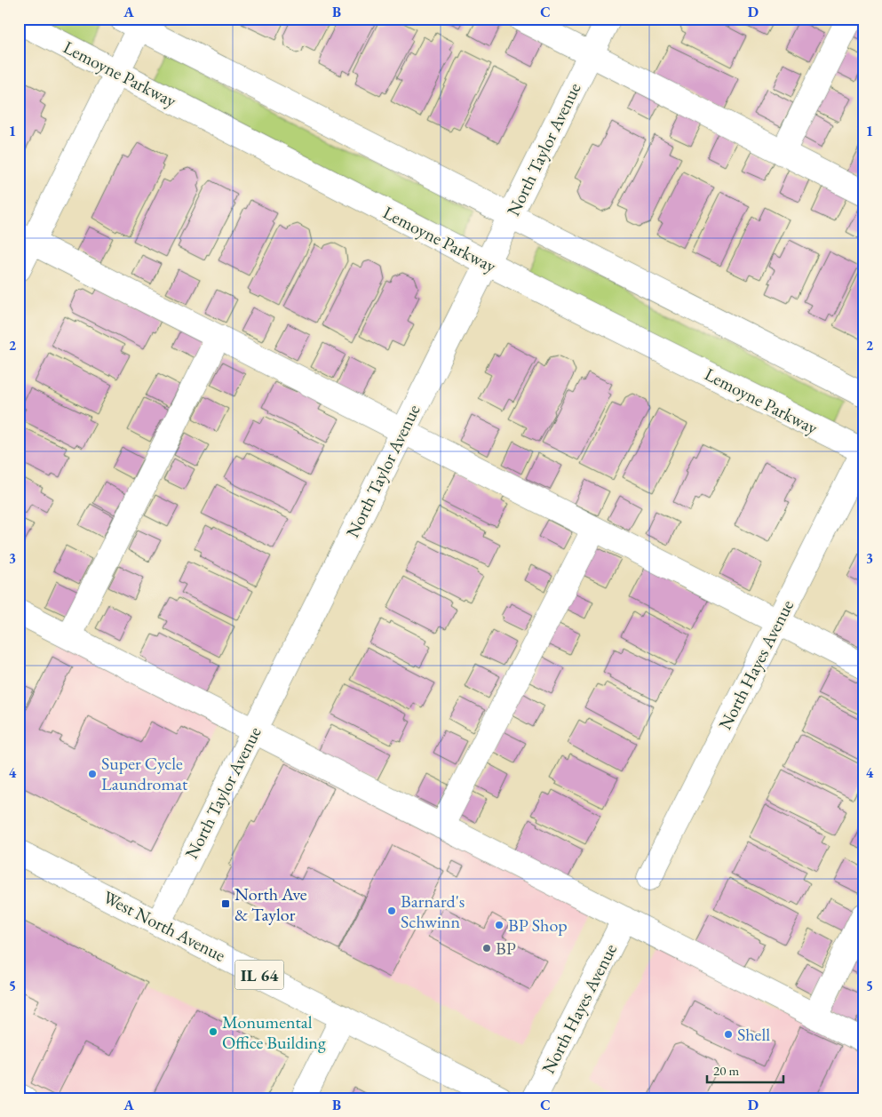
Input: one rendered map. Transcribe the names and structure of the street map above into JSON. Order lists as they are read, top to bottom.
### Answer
{
  "streets": {
    "street": [
      "Lemoyne Parkway",
      "North Taylor Avenue",
      "North Hayes Avenue",
      "West North Avenue",
      "IL 64"
    ]
  },
  "crossings": [
    ["Lemoyne Parkway", "North Taylor Avenue"],
    ["Lemoyne Parkway", "North Hayes Avenue"],
    ["North Taylor Avenue", "West North Avenue"]
  ],
  "places": {
    "other": [
      "Super Cycle Laundromat",
      "Barnard's Schwinn",
      "BP Shop",
      "BP",
      "Monumental Office Building",
      "Shell"
    ],
    "transit": ["North Ave & Taylor"]
  },
  "scale_bar": "20 m",
  "grid": {
    "columns": [
      "A",
      "B",
      "C",
      "D"
    ],
    "rows": [
      "1",
      "2",
      "3",
      "4",
      "5"
    ]
  }
}
